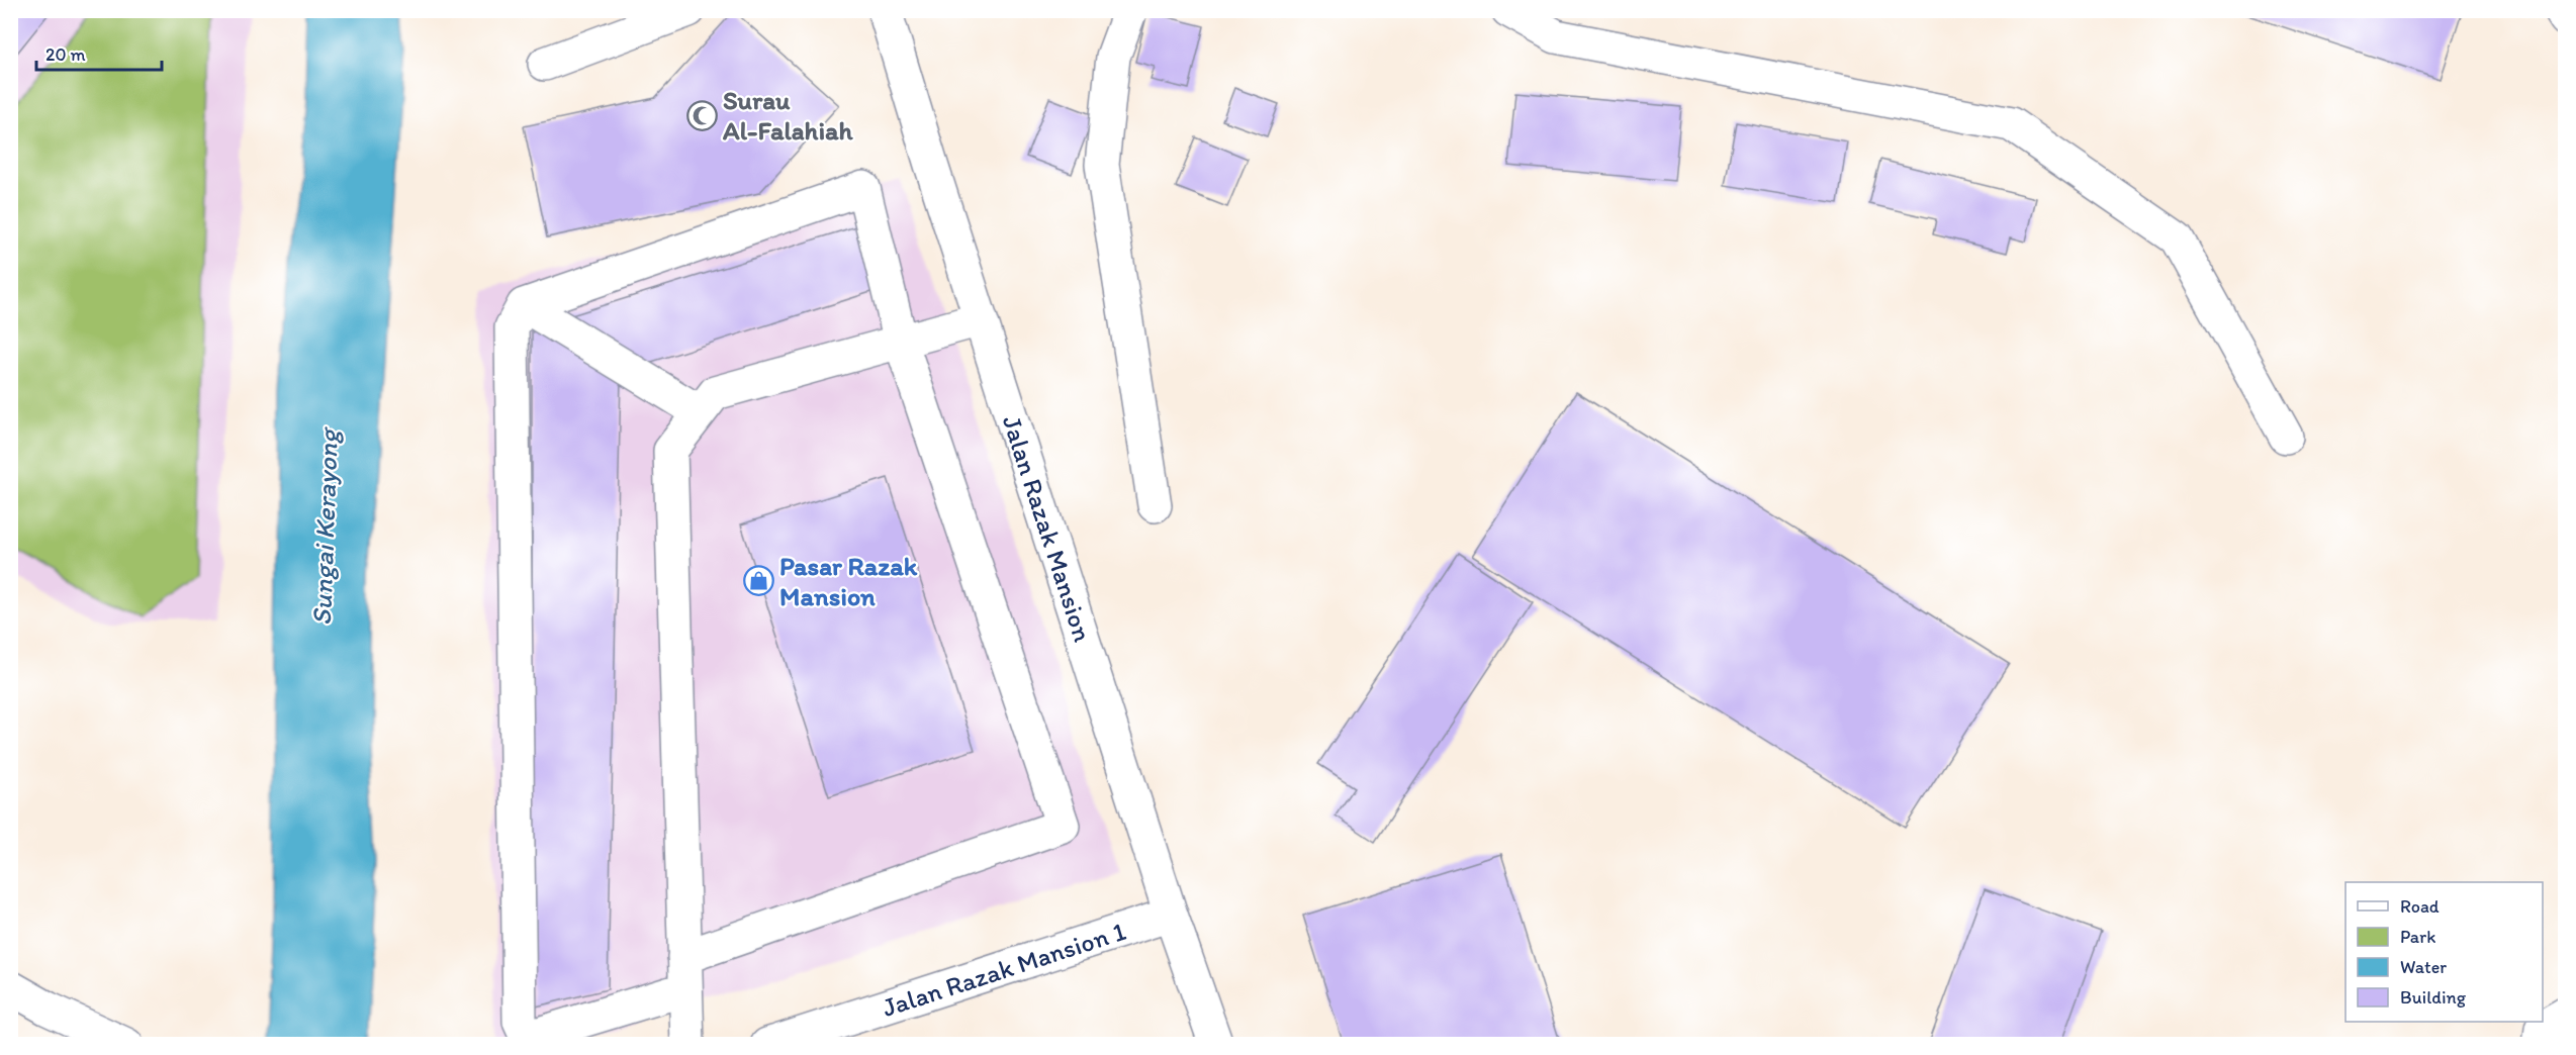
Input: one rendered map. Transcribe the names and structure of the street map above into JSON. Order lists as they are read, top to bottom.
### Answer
{
  "streets": {
    "street": ["Jalan Razak Mansion", "Jalan Razak Mansion 1"]
  },
  "crossings": [
    ["Jalan Razak Mansion", "Jalan Razak Mansion 1"]
  ],
  "water": ["Sungai Kerayong"],
  "places": {
    "mosque": ["Surau Al-Falahiah"],
    "shop": ["Pasar Razak Mansion"]
  },
  "legend": [
    "Road",
    "Park",
    "Water",
    "Building"
  ],
  "scale_bar": "20 m"
}
